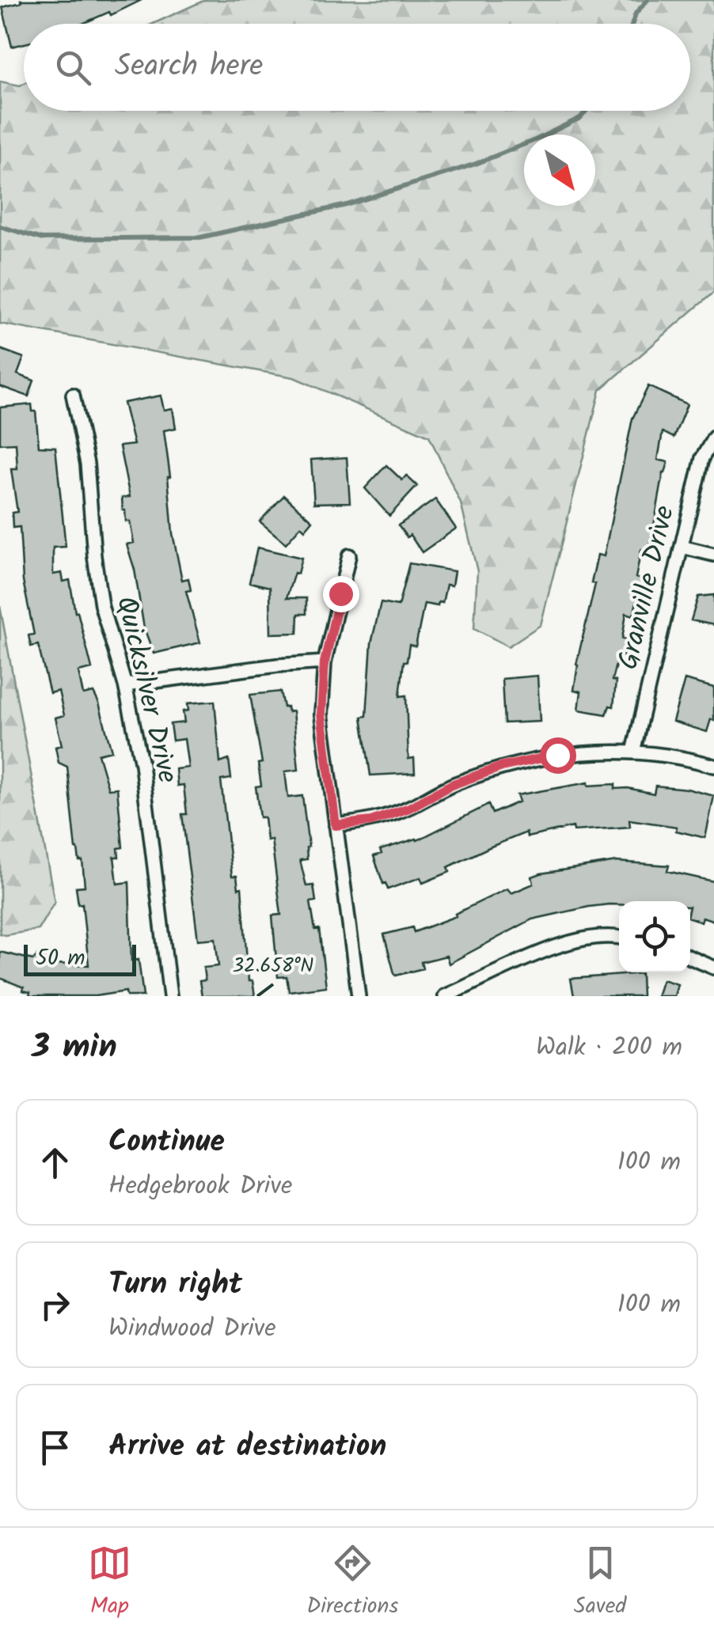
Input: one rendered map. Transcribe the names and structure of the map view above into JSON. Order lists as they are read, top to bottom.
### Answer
{
  "streets": {
    "street": ["Granville Drive", "Quicksilver Drive"]
  },
  "scale_bar": "50 m",
  "north": "bottom right",
  "page": {
    "search": "Search here",
    "scale": "50 m",
    "heading": ["3 min", "Walk · 200 m"],
    "list": [
      ["Continue", "Hedgebrook Drive", "100 m"],
      ["Turn right", "Windwood Drive", "100 m"],
      "Arrive at destination"
    ],
    "nav": ["Map", "Directions", "Saved"]
  },
  "coordinates": ["32.658°N"]
}
